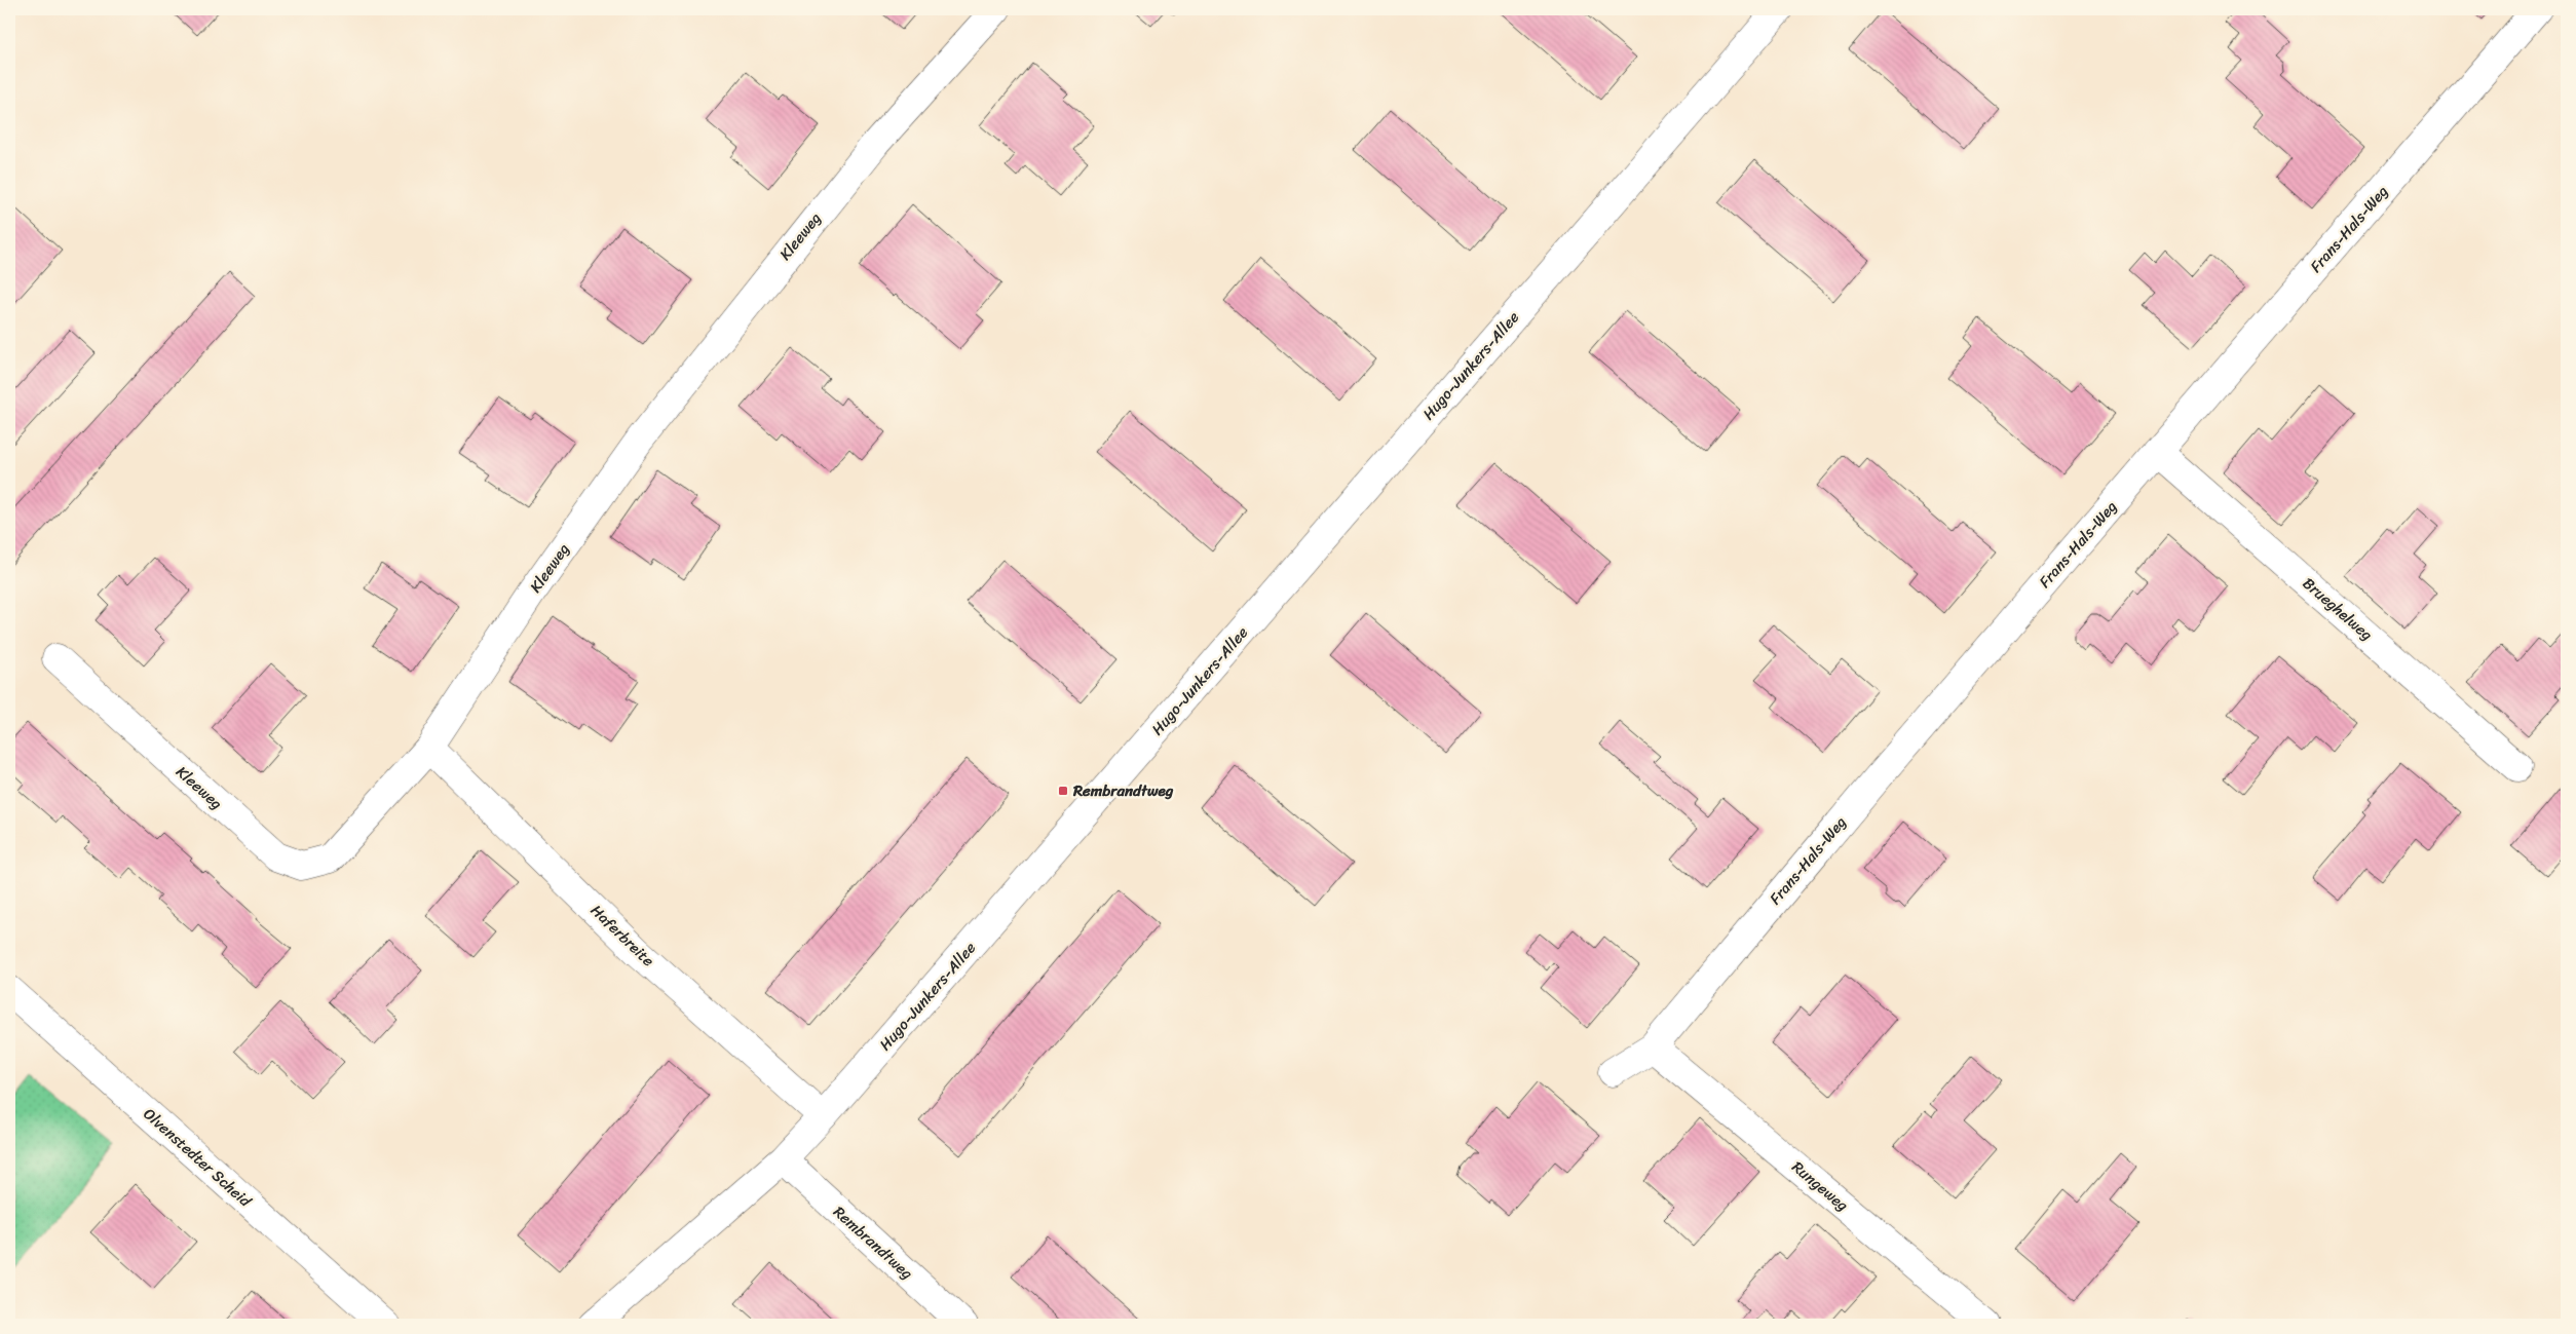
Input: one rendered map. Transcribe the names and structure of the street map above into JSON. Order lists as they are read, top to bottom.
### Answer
{
  "streets": {
    "street": [
      "Frans-Hals-Weg",
      "Kleeweg",
      "Hugo-Junkers-Allee",
      "Brueghelweg",
      "Haferbreite",
      "Olvenstedter Scheid",
      "Rungeweg",
      "Rembrandtweg"
    ]
  },
  "crossings": [
    ["Frans-Hals-Weg", "Brueghelweg"],
    ["Frans-Hals-Weg", "Rungeweg"],
    ["Kleeweg", "Haferbreite"],
    ["Hugo-Junkers-Allee", "Haferbreite"],
    ["Hugo-Junkers-Allee", "Rembrandtweg"]
  ],
  "places": {
    "transit": ["Rembrandtweg"]
  }
}
